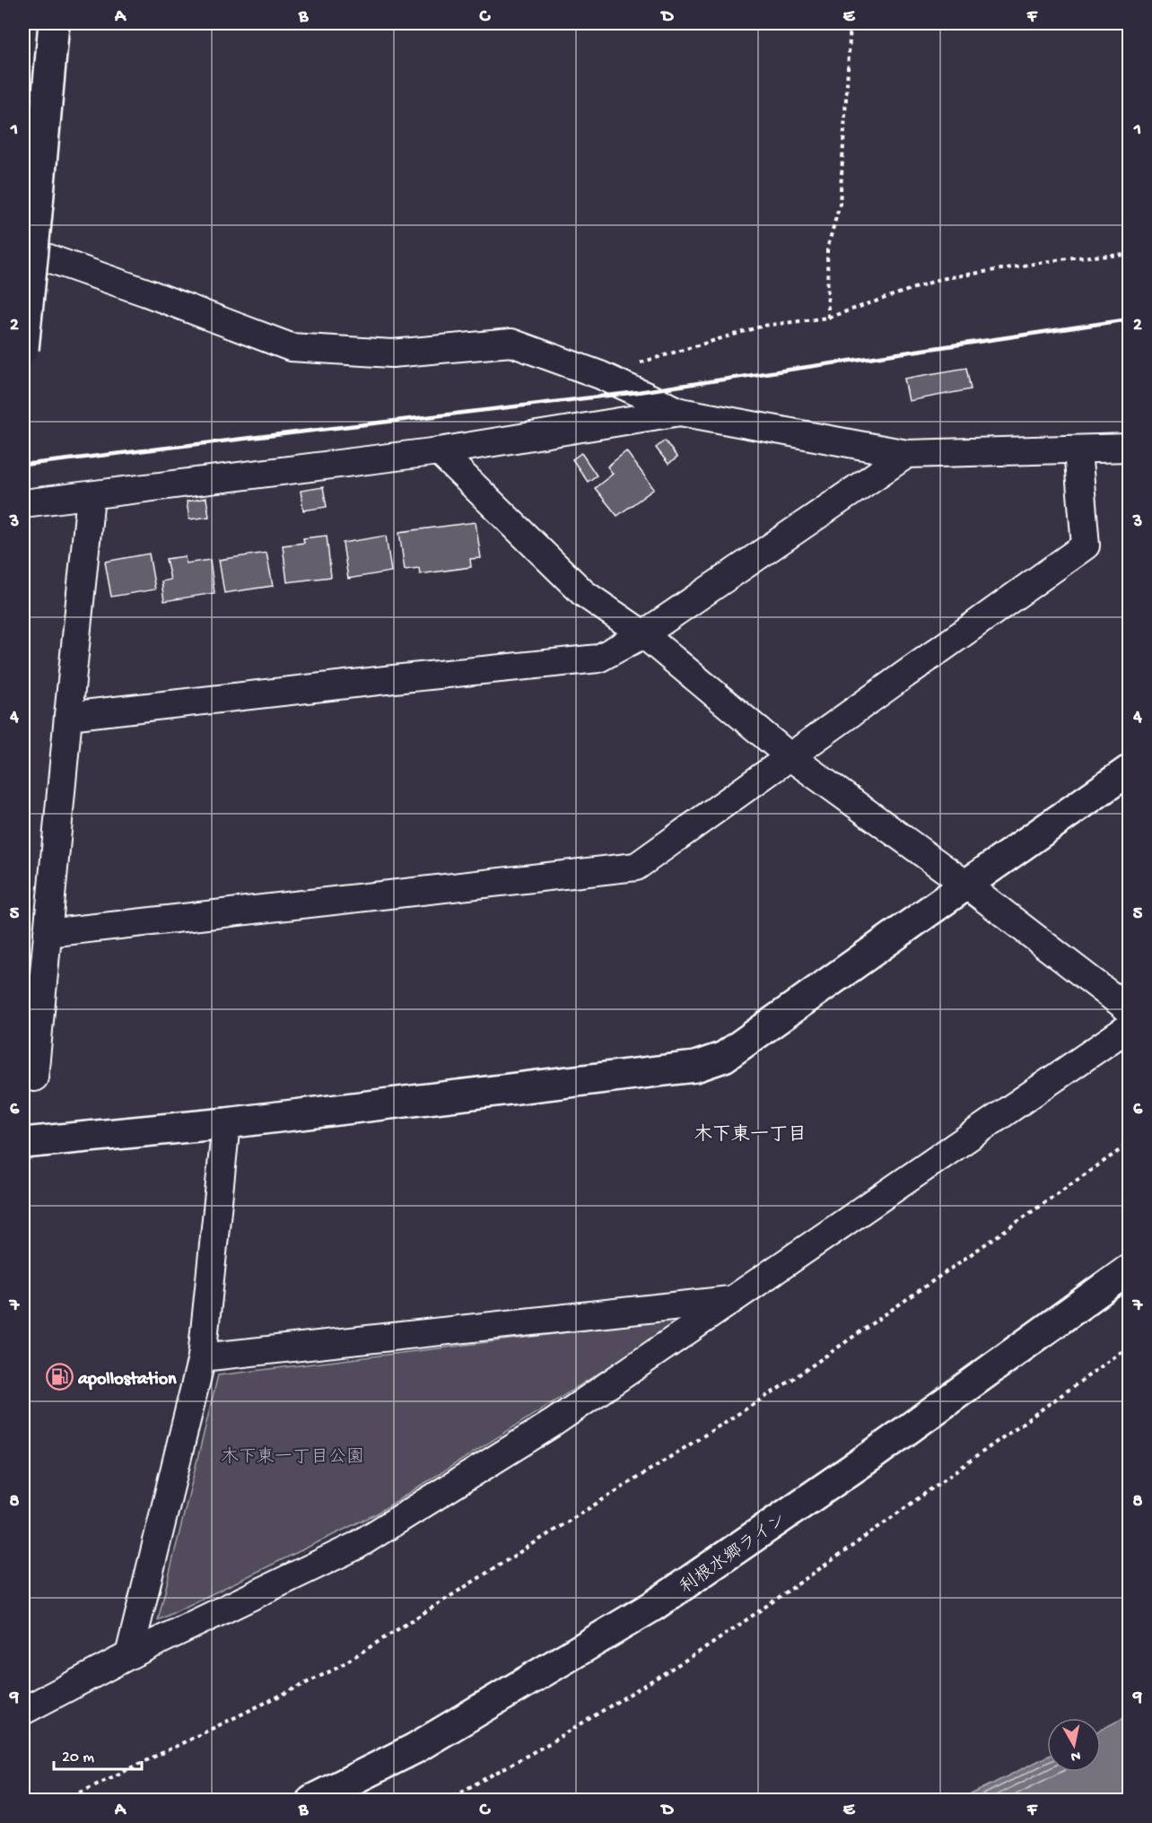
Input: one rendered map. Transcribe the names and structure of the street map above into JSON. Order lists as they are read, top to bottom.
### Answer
{
  "streets": {
    "main road": ["利根水郷ライン"]
  },
  "districts": ["木下東一丁目"],
  "parks": ["木下東一丁目公園"],
  "places": {
    "fuel station": ["apollostation"]
  },
  "scale_bar": "20 m",
  "north": "bottom",
  "grid": {
    "columns": [
      "A",
      "B",
      "C",
      "D",
      "E",
      "F"
    ],
    "rows": [
      "1",
      "2",
      "3",
      "4",
      "5",
      "6",
      "7",
      "8",
      "9"
    ]
  }
}
